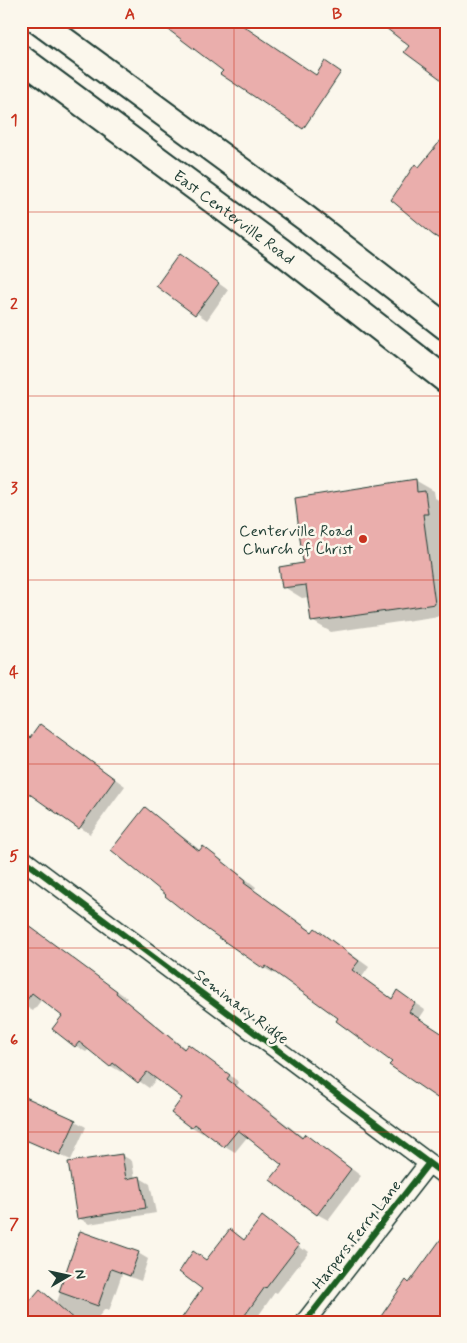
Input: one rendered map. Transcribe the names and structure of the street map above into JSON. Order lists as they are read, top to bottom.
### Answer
{
  "streets": {
    "main road": ["East Centerville Road"],
    "street": ["Seminary Ridge", "Harpers Ferry Lane"]
  },
  "crossings": [
    ["Seminary Ridge", "Harpers Ferry Lane"]
  ],
  "places": ["Centerville Road Church of Christ"],
  "north": "right",
  "grid": {
    "columns": ["A", "B"],
    "rows": [
      "1",
      "2",
      "3",
      "4",
      "5",
      "6",
      "7"
    ]
  }
}
